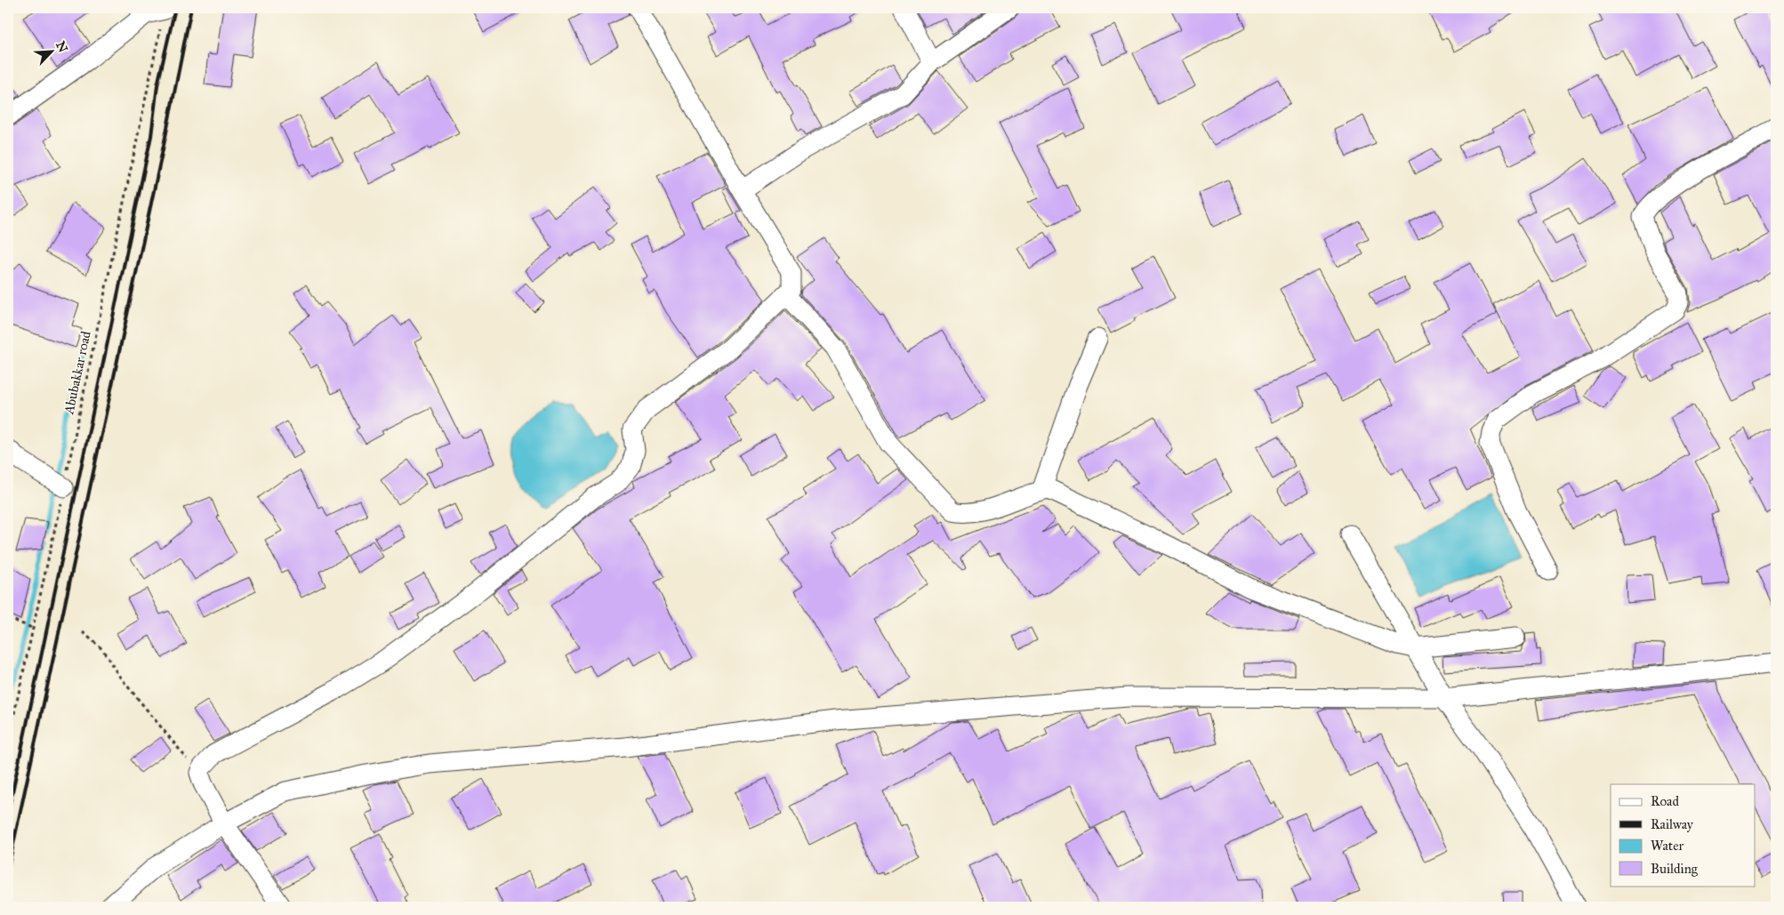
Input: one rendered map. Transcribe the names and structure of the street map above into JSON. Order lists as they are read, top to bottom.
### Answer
{
  "streets": {
    "path": ["Abubakkar road"]
  },
  "legend": [
    "Road",
    "Railway",
    "Water",
    "Building"
  ],
  "north": "top right"
}
